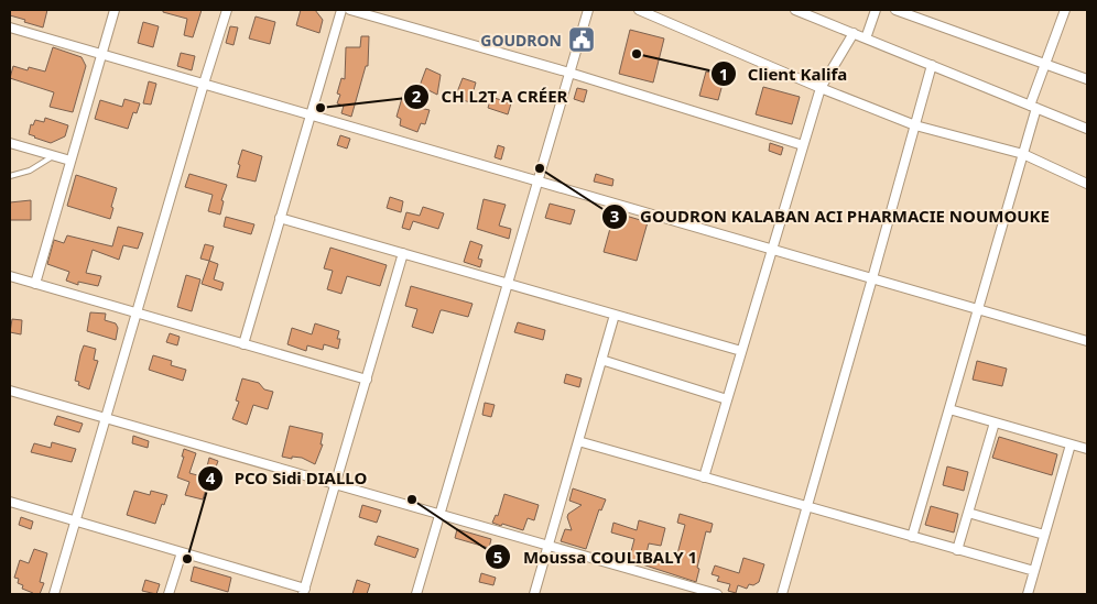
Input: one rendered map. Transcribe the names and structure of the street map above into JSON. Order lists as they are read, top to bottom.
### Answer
{
  "places": {
    "public building": ["GOUDRON"],
    "other": [
      "Client Kalifa",
      "CH L2T A CRÉER",
      "GOUDRON KALABAN ACI PHARMACIE NOUMOUKE",
      "Moussa COULIBALY 1",
      "PCO Sidi DIALLO"
    ]
  }
}
